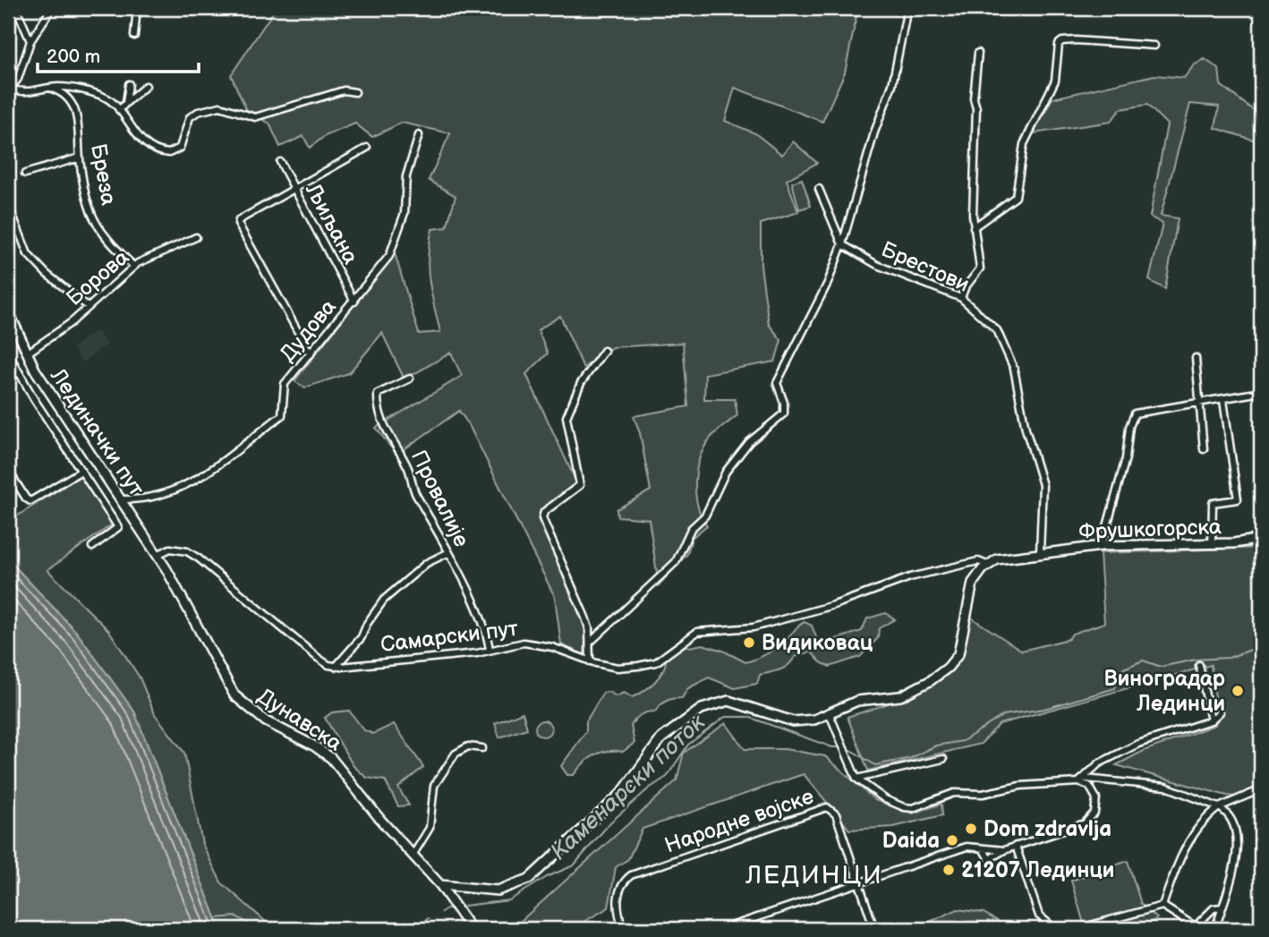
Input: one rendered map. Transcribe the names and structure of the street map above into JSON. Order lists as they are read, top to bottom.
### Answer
{
  "streets": {
    "street": [
      "Бреза",
      "Љиљана",
      "Брестови",
      "Борова",
      "Дудова",
      "Лединачки пут",
      "Провалије",
      "Фрушкогорска",
      "Самарски пут",
      "Дунавска",
      "Народне војске"
    ]
  },
  "crossings": [
    ["Бреза", "Борова"],
    ["Љиљана", "Дудова"],
    ["Брестови", "Фрушкогорска"],
    ["Борова", "Лединачки пут"],
    ["Дудова", "Лединачки пут"],
    ["Лединачки пут", "Дунавска"],
    ["Провалије", "Самарски пут"],
    ["Фрушкогорска", "Самарски пут"]
  ],
  "districts": ["ЛЕДИНЦИ"],
  "water": ["Каменарски поток"],
  "places": [
    "Видиковац",
    "Виноградар Лединци",
    "Dom zdravlja",
    "Daida",
    "21207 Лединци"
  ],
  "scale_bar": "200 m"
}
